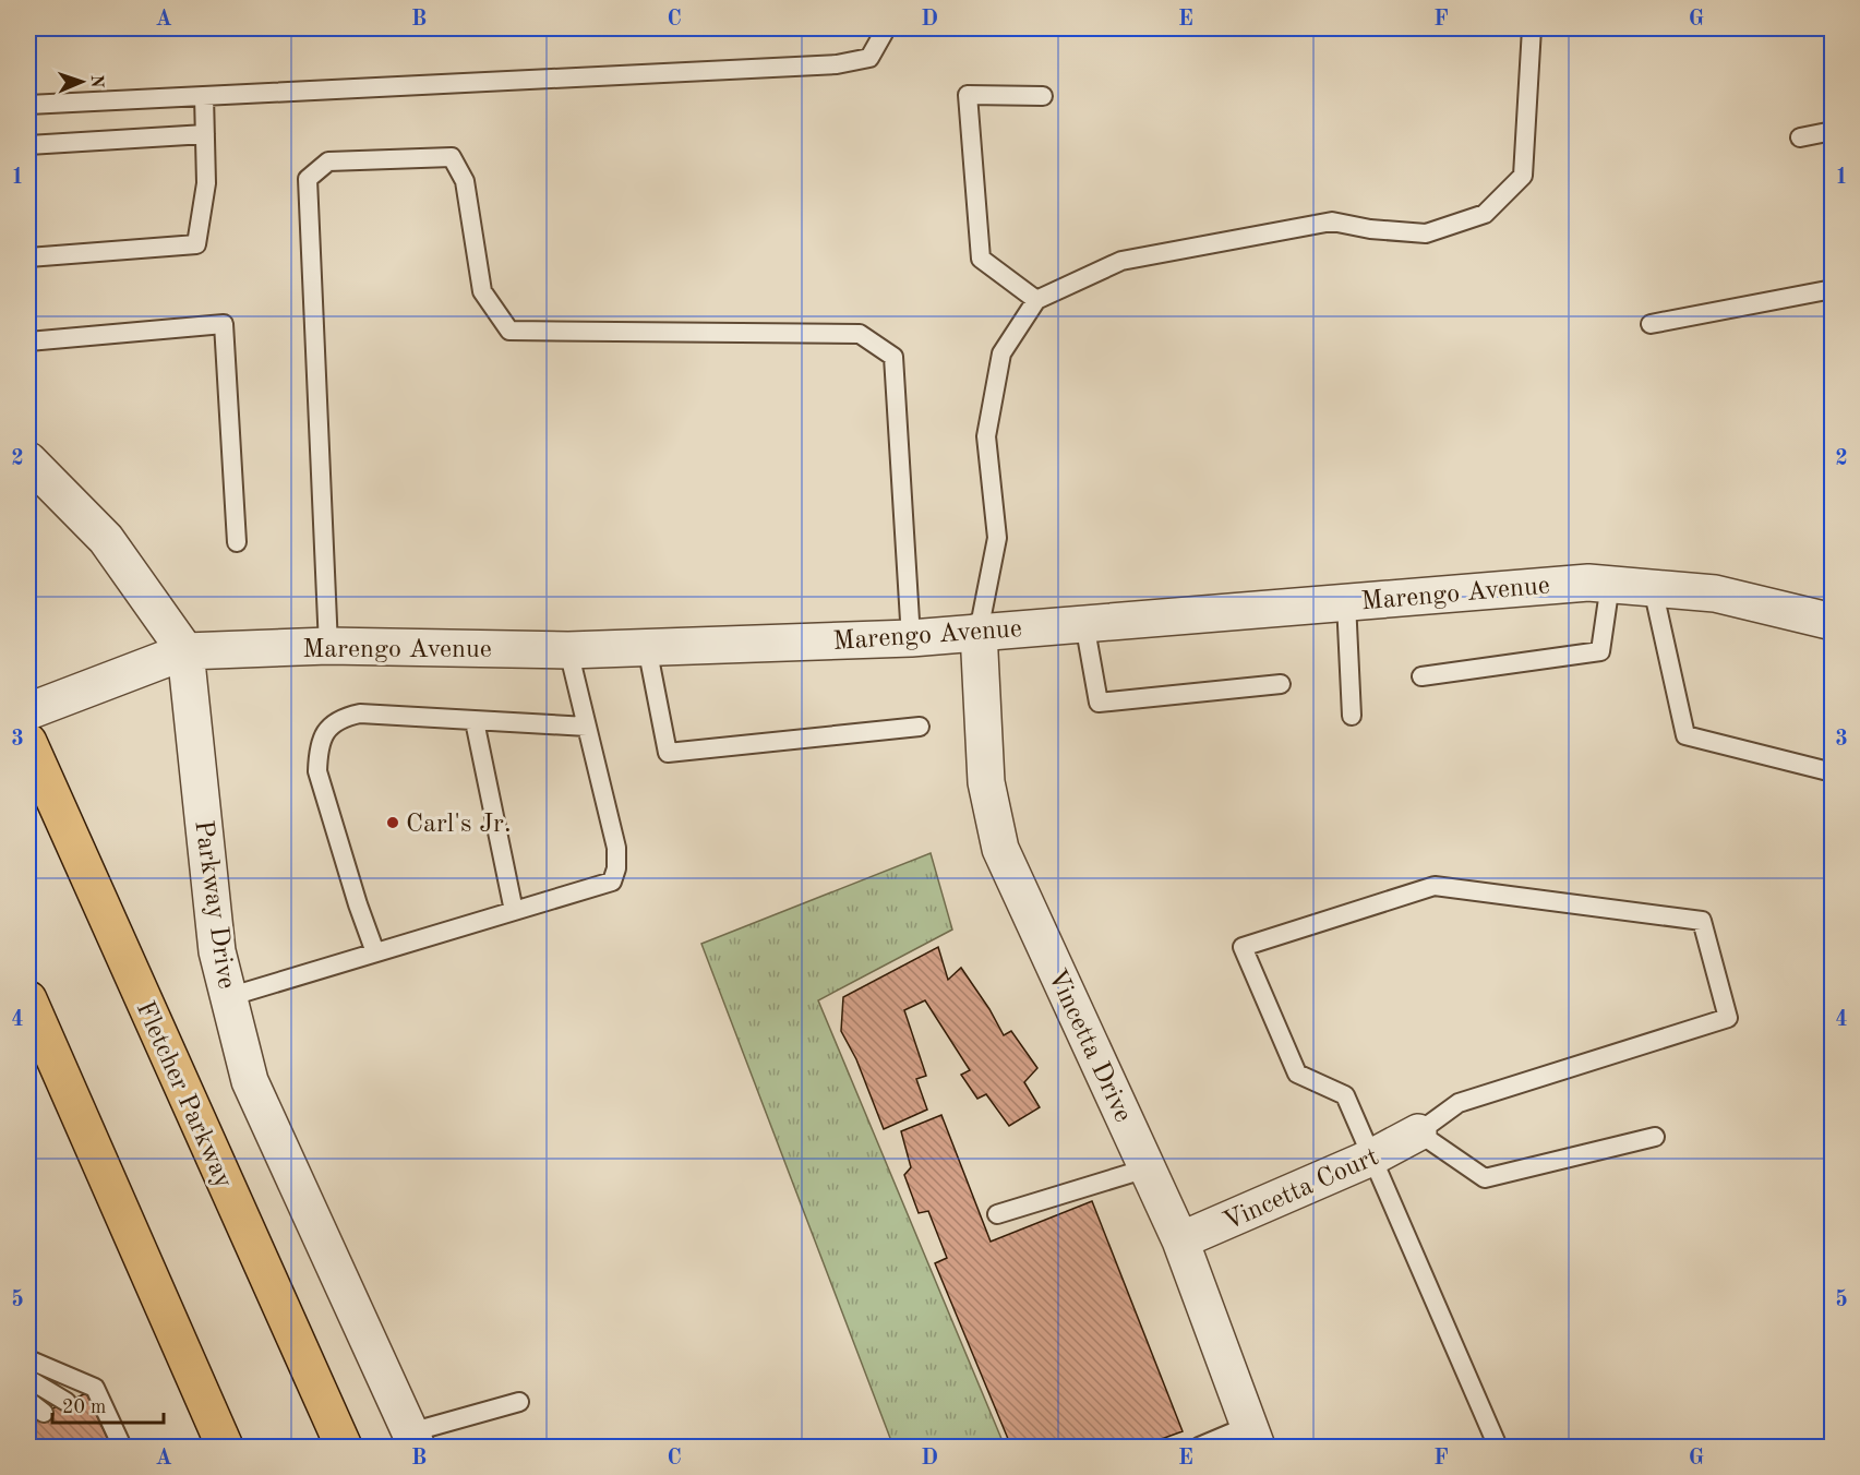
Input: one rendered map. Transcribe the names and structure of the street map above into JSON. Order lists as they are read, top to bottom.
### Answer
{
  "streets": {
    "main road": ["Fletcher Parkway"],
    "street": [
      "Marengo Avenue",
      "Parkway Drive",
      "Vincetta Drive",
      "Vincetta Court"
    ]
  },
  "crossings": [
    ["Marengo Avenue", "Parkway Drive"],
    ["Marengo Avenue", "Vincetta Drive"],
    ["Vincetta Drive", "Vincetta Court"]
  ],
  "places": ["Carl's Jr."],
  "scale_bar": "20 m",
  "north": "right",
  "grid": {
    "columns": [
      "A",
      "B",
      "C",
      "D",
      "E",
      "F",
      "G"
    ],
    "rows": [
      "1",
      "2",
      "3",
      "4",
      "5"
    ]
  }
}
